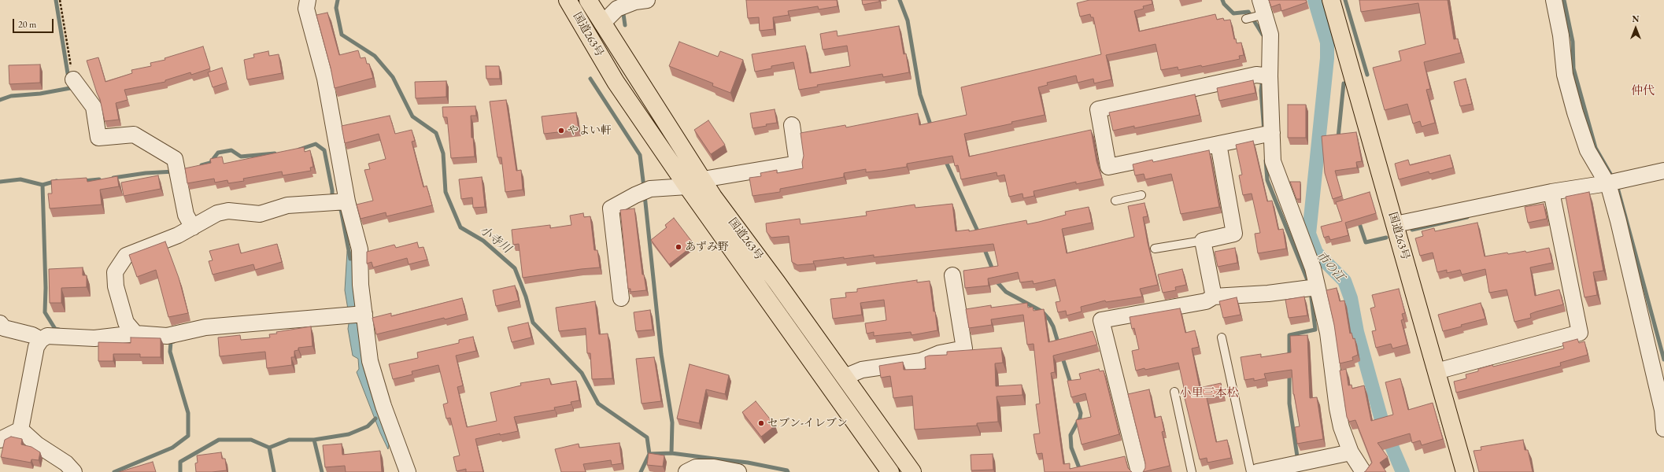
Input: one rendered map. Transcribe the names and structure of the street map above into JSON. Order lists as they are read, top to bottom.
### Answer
{
  "streets": {
    "highway": ["国道263号"]
  },
  "districts": ["仲代", "小里三本松"],
  "water": ["小寺川", "市の江"],
  "places": ["やよい軒", "あずみ野", "セブン-イレブン"],
  "scale_bar": "20 m",
  "north": "top"
}
